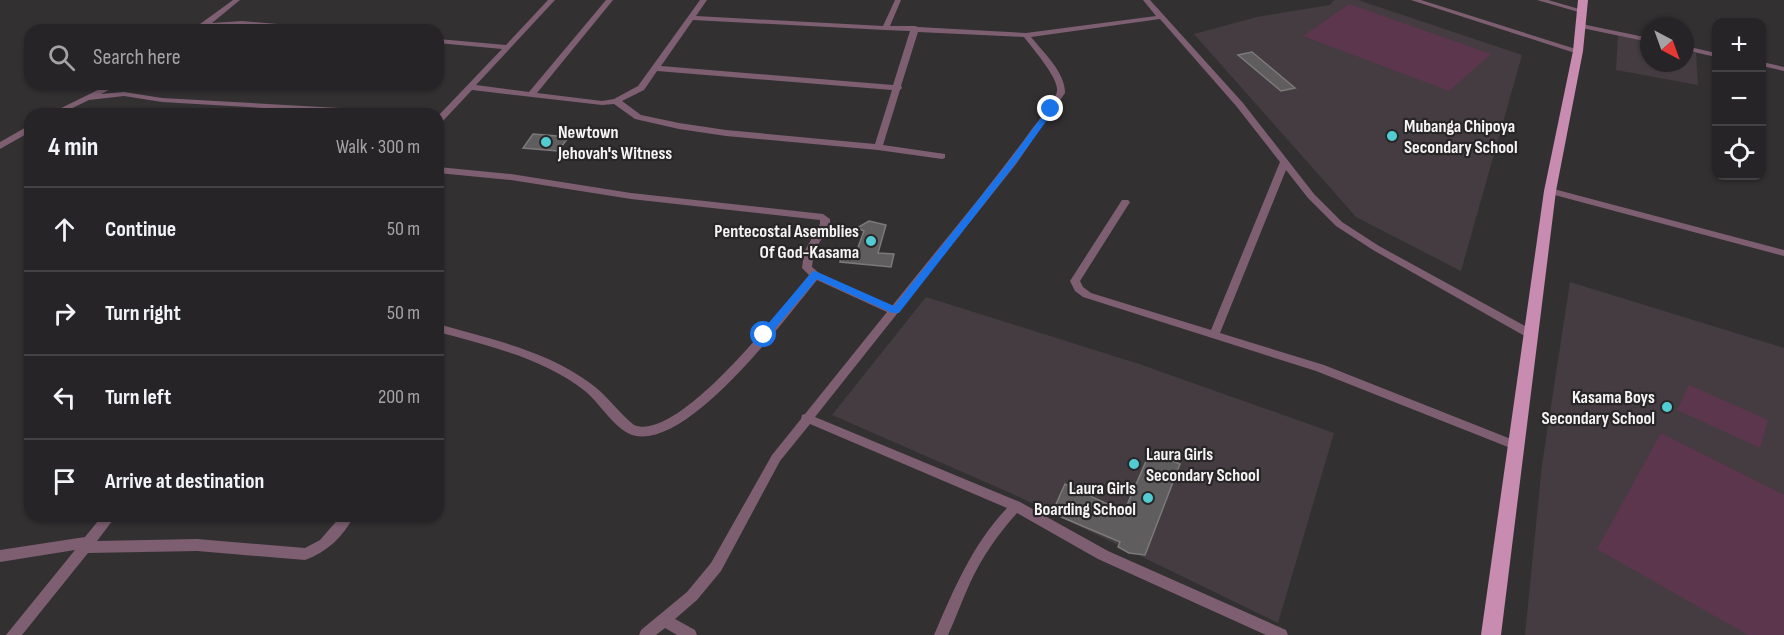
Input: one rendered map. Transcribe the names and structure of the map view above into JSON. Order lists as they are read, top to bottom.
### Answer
{
  "places": [
    "Mubanga Chipoya Secondary School",
    "Newtown Jehovah's Witness",
    "Pentecostal Asemblies Of God-Kasama",
    "Kasama Boys Secondary School",
    "Laura Girls Secondary School",
    "Laura Girls Boarding School"
  ],
  "north": "bottom right",
  "page": {
    "map_buttons": ["+", "−"],
    "search": "Search here",
    "heading": ["4 min", "Walk · 300 m"],
    "list": [
      ["Continue", "50 m"],
      ["Turn right", "50 m"],
      ["Turn left", "200 m"],
      "Arrive at destination"
    ]
  }
}
